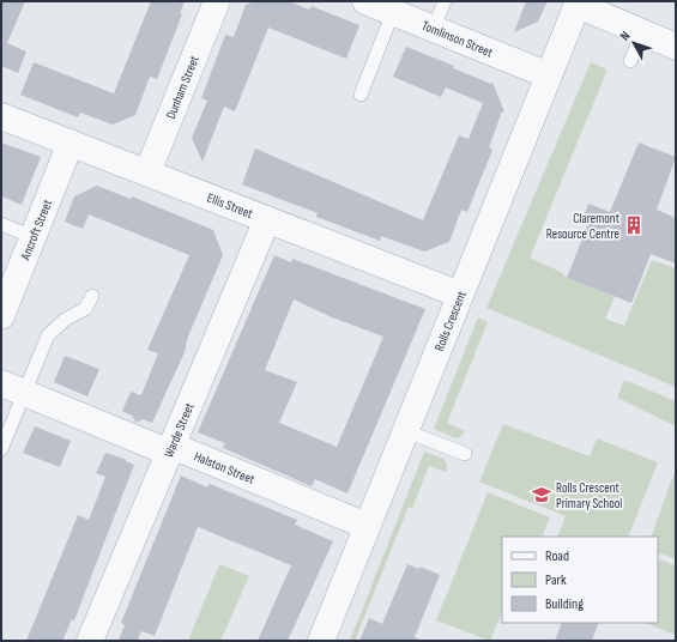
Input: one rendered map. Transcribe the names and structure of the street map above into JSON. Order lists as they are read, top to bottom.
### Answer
{
  "streets": {
    "street": [
      "Tomlinson Street",
      "Dunham Street",
      "Ellis Street",
      "Ancroft Street",
      "Rolls Crescent",
      "Warde Street",
      "Halston Street"
    ]
  },
  "crossings": [
    ["Tomlinson Street", "Rolls Crescent"],
    ["Dunham Street", "Ellis Street"],
    ["Ellis Street", "Ancroft Street"],
    ["Ellis Street", "Rolls Crescent"],
    ["Ellis Street", "Warde Street"],
    ["Rolls Crescent", "Halston Street"],
    ["Warde Street", "Halston Street"]
  ],
  "places": {
    "building": ["Claremont Resource Centre"],
    "school or university": ["Rolls Crescent Primary School"]
  },
  "legend": ["Road", "Park", "Building"],
  "north": "top left"
}
